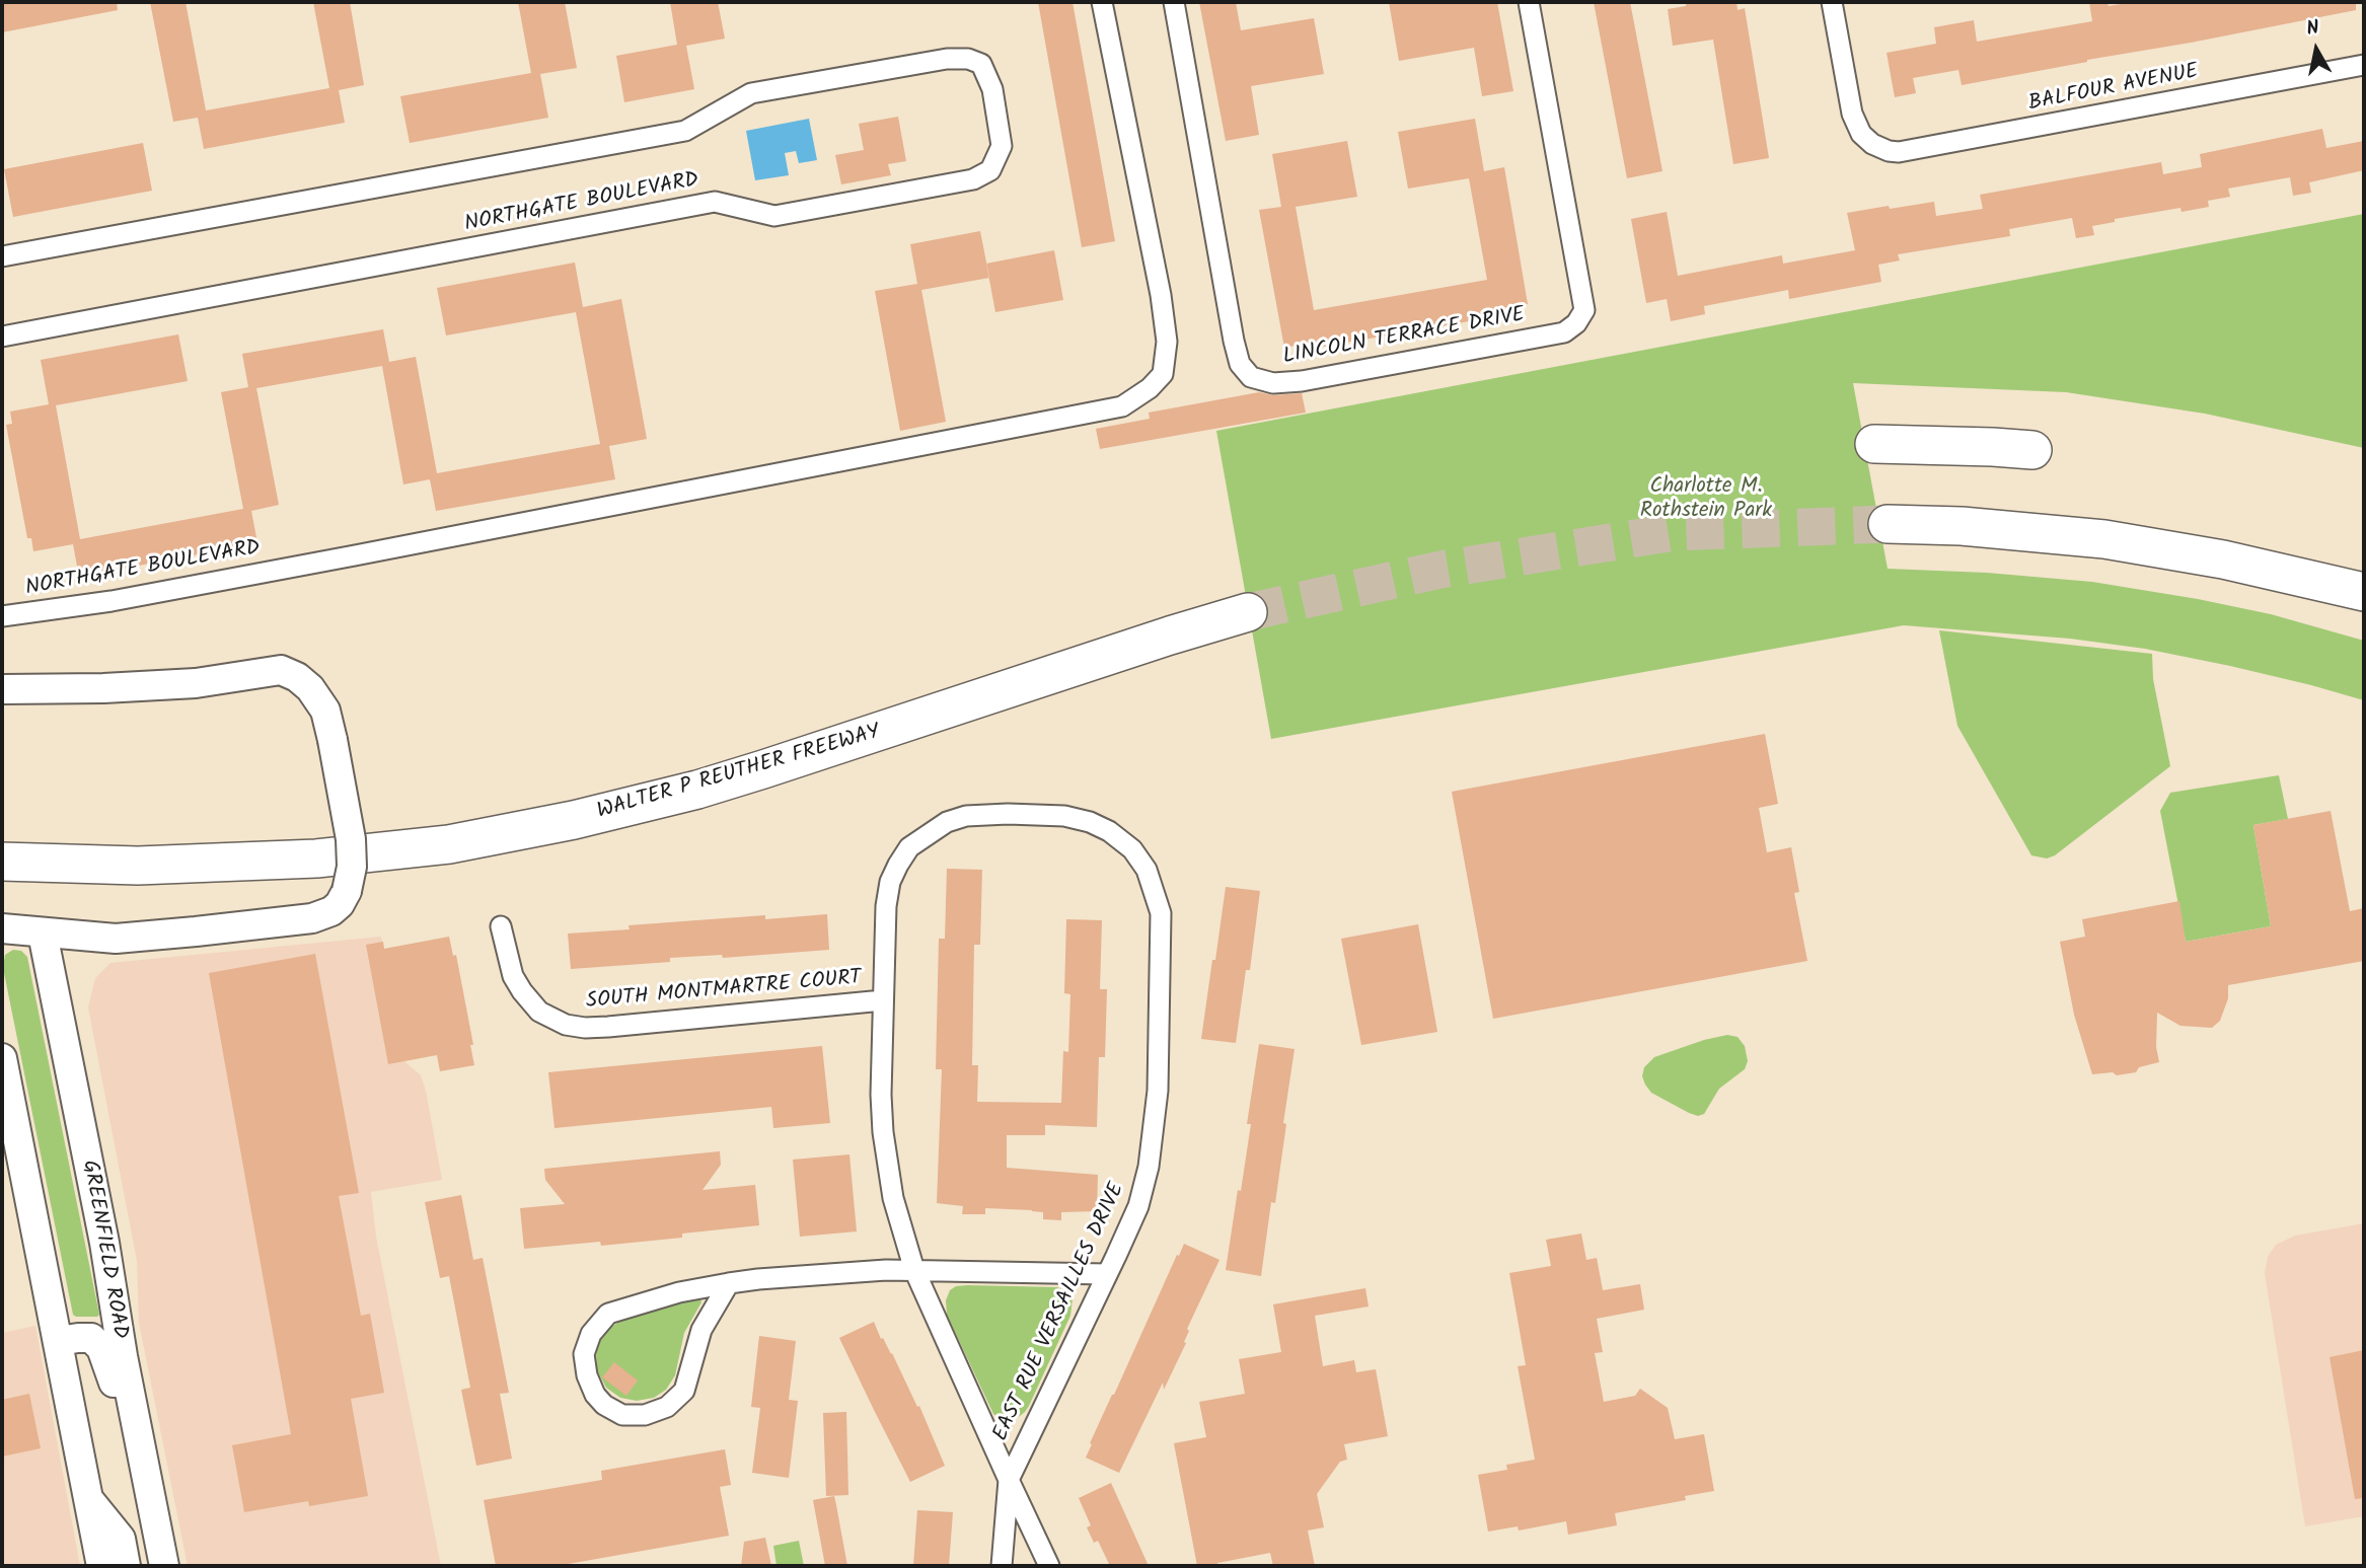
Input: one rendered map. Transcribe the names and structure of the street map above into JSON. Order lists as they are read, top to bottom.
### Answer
{
  "streets": {
    "highway": ["WALTER P REUTHER FREEWAY"],
    "main road": ["GREENFIELD ROAD"],
    "street": [
      "BALFOUR AVENUE",
      "NORTHGATE BOULEVARD",
      "LINCOLN TERRACE DRIVE",
      "SOUTH MONTMARTRE COURT",
      "EAST RUE VERSAILLES DRIVE"
    ]
  },
  "crossings": [
    ["SOUTH MONTMARTRE COURT", "EAST RUE VERSAILLES DRIVE"]
  ],
  "parks": ["Charlotte M. Rothstein Park"],
  "north": "top"
}
